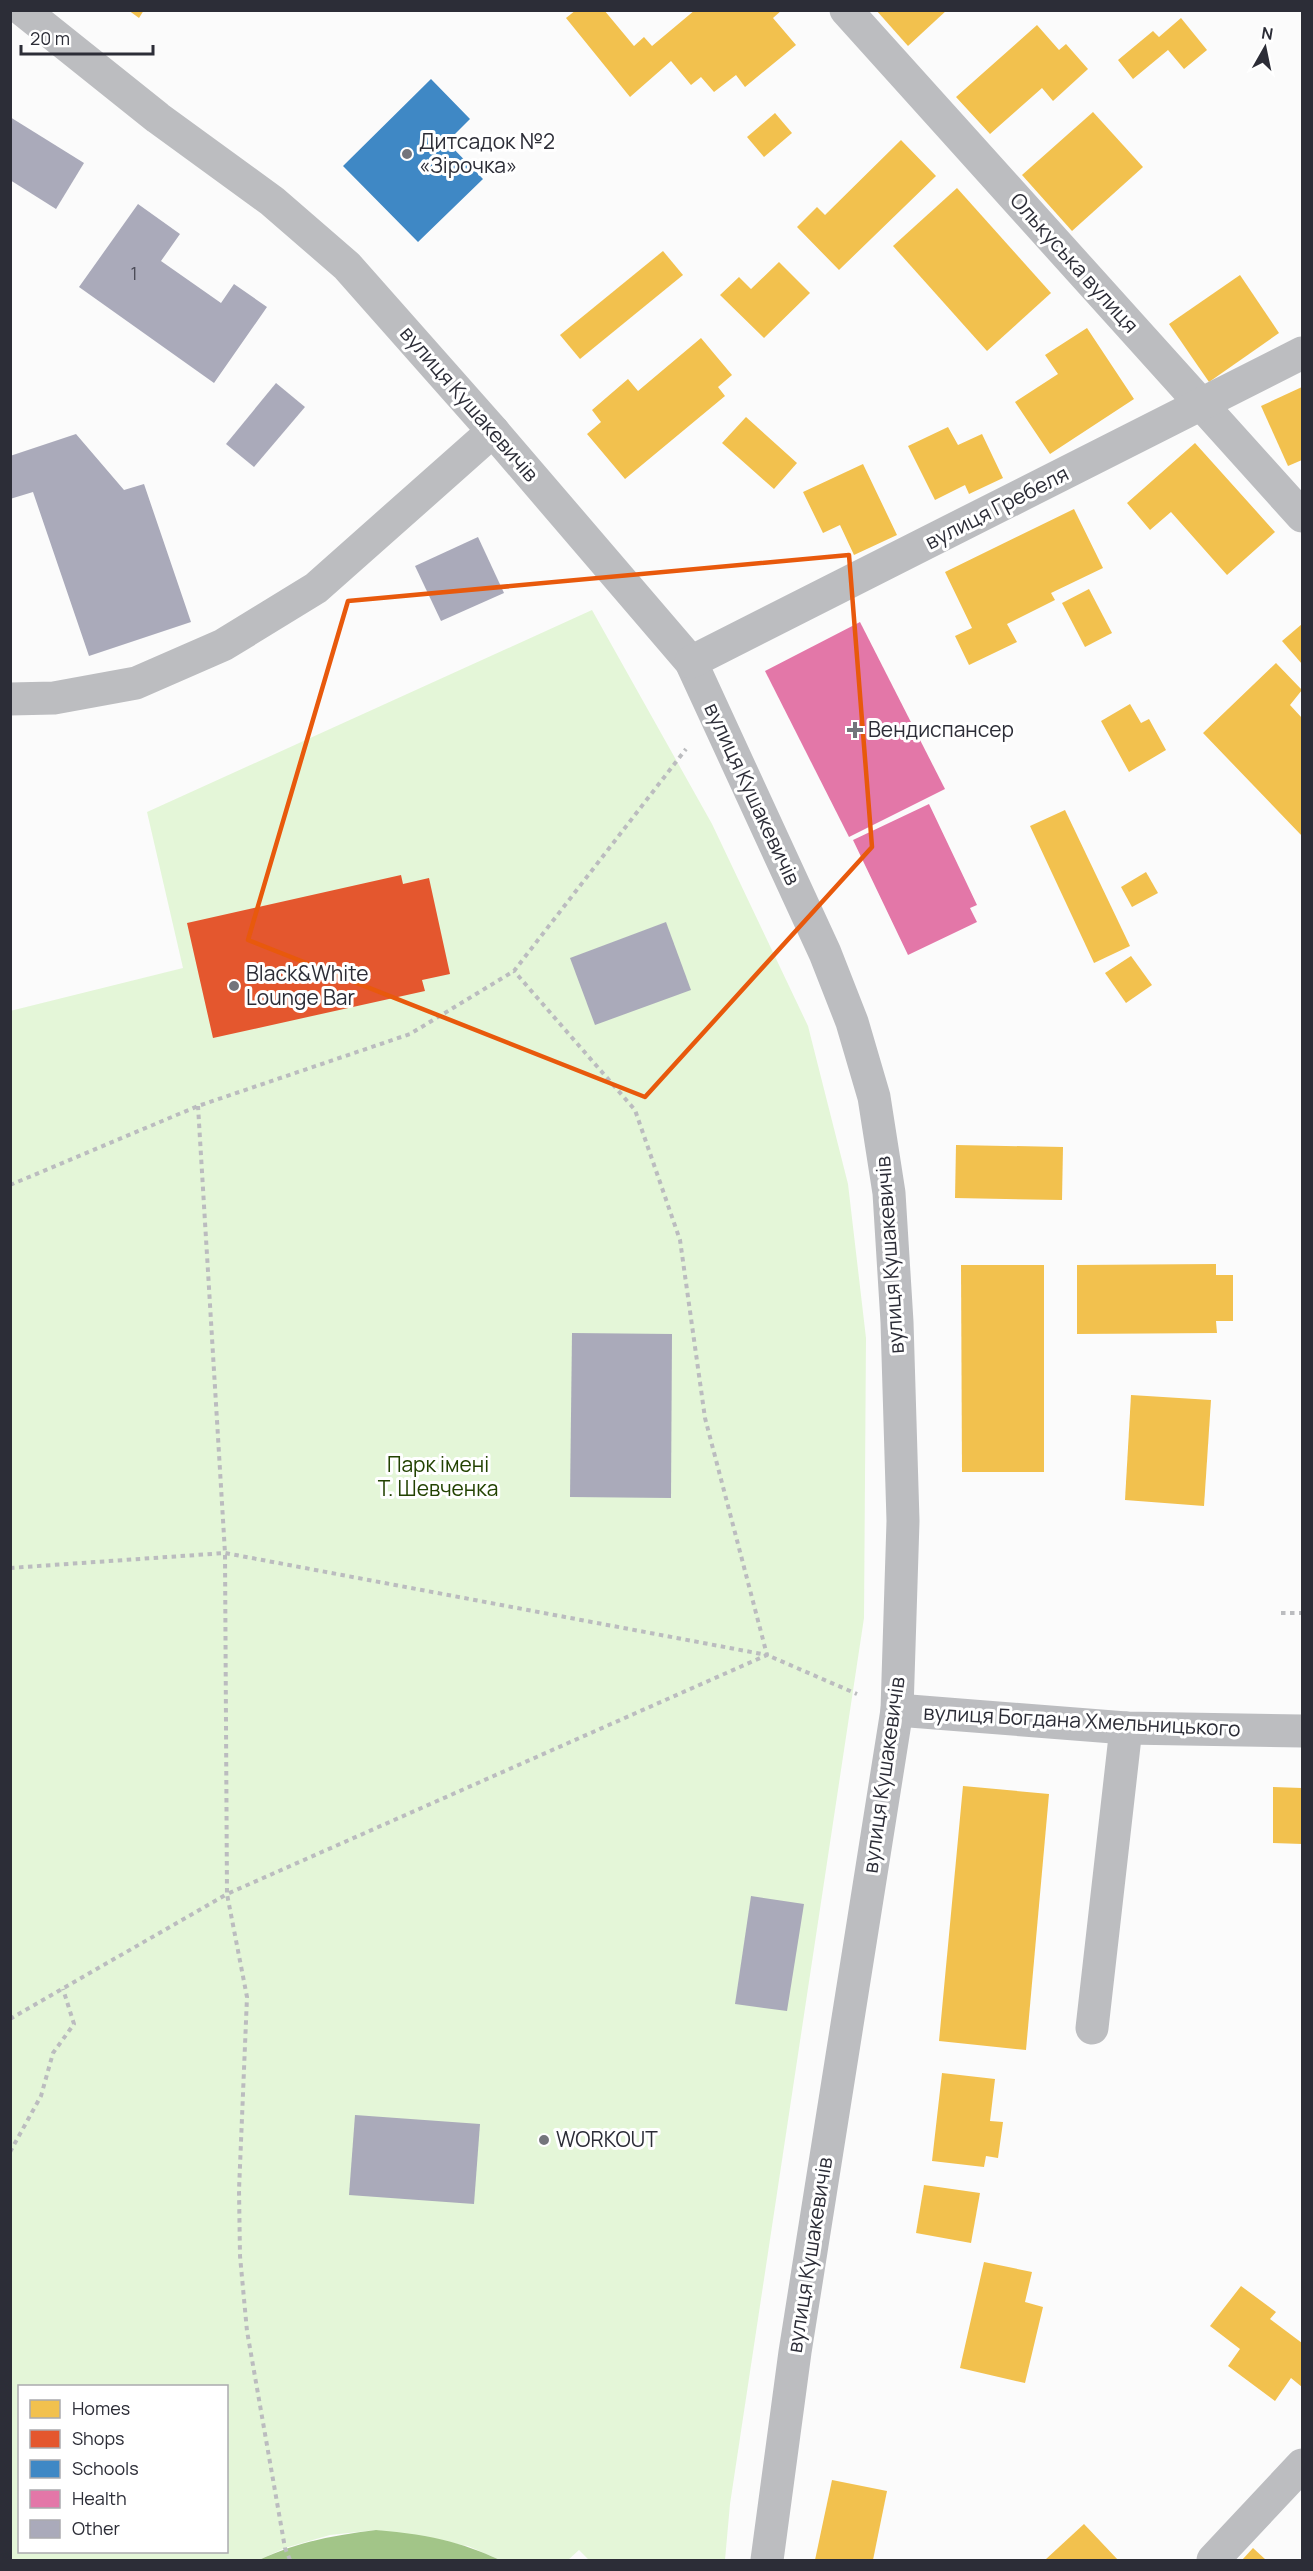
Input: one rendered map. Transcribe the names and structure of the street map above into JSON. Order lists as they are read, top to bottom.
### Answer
{
  "streets": {
    "street": [
      "Олькуська вулиця",
      "вулиця Кушакевичів",
      "вулиця Гребеля",
      "вулиця Богдана Хмельницького"
    ]
  },
  "crossings": [
    ["Олькуська вулиця", "вулиця Гребеля"],
    ["вулиця Кушакевичів", "вулиця Гребеля"],
    ["вулиця Кушакевичів", "вулиця Богдана Хмельницького"]
  ],
  "parks": ["Парк імені Т. Шевченка"],
  "places": {
    "other": ["Дитсадок №2 «Зірочка»", "Black&White Lounge Bar", "WORKOUT"],
    "health": ["Вендиспансер"]
  },
  "house_numbers": ["1"],
  "legend": [
    "Homes",
    "Shops",
    "Schools",
    "Health",
    "Other"
  ],
  "scale_bar": "20 m",
  "north": "top"
}
